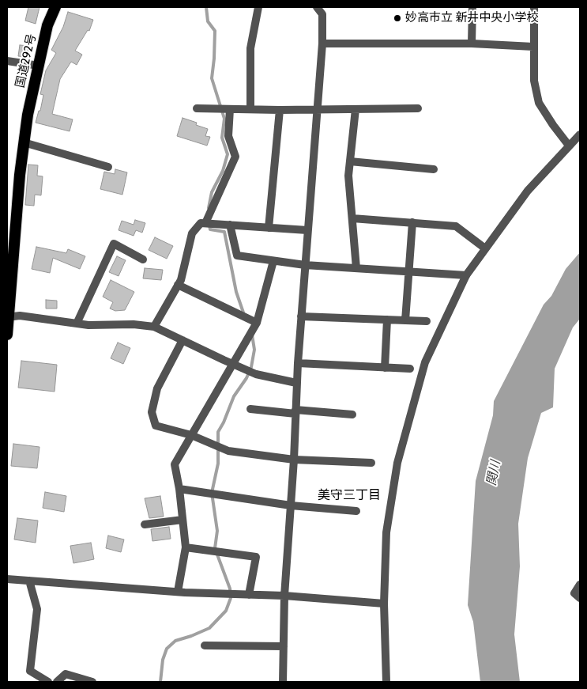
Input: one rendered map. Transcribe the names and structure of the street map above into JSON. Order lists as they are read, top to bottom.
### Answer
{
  "streets": {
    "highway": ["国道292号"]
  },
  "districts": ["美守三丁目"],
  "water": ["関川"],
  "places": ["妙高市立 新井中央小学校"]
}
